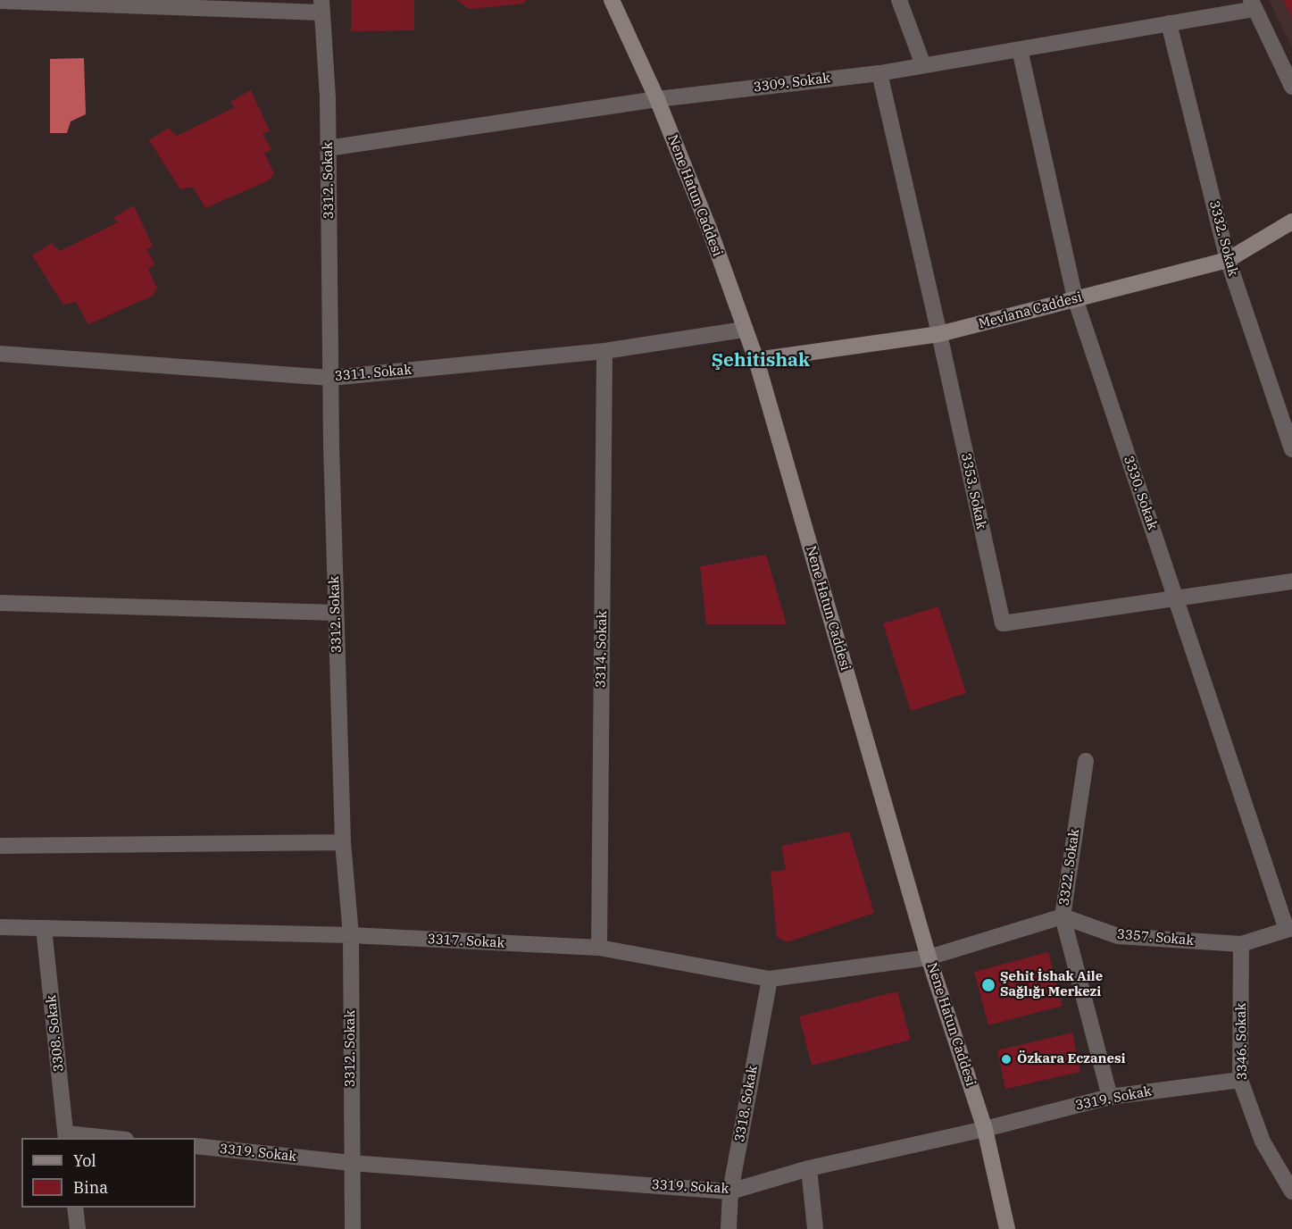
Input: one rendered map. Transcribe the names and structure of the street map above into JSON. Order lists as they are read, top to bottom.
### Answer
{
  "streets": {
    "street": [
      "3309. Sokak",
      "3312. Sokak",
      "Nene Hatun Caddesi",
      "3332. Sokak",
      "Mevlana Caddesi",
      "3311. Sokak",
      "3353. Sokak",
      "3330. Sokak",
      "3314. Sokak",
      "3322. Sokak",
      "3357. Sokak",
      "3317. Sokak",
      "3308. Sokak",
      "3346. Sokak",
      "3319. Sokak",
      "3318. Sokak"
    ]
  },
  "crossings": [
    ["3309. Sokak", "3312. Sokak"],
    ["3309. Sokak", "Nene Hatun Caddesi"],
    ["3309. Sokak", "3332. Sokak"],
    ["3309. Sokak", "3353. Sokak"],
    ["3309. Sokak", "3330. Sokak"],
    ["3312. Sokak", "3311. Sokak"],
    ["3312. Sokak", "3317. Sokak"],
    ["3312. Sokak", "3319. Sokak"],
    ["Nene Hatun Caddesi", "Mevlana Caddesi"],
    ["Nene Hatun Caddesi", "3311. Sokak"],
    ["Nene Hatun Caddesi", "3317. Sokak"],
    ["Nene Hatun Caddesi", "3319. Sokak"],
    ["3332. Sokak", "Mevlana Caddesi"],
    ["Mevlana Caddesi", "3353. Sokak"],
    ["Mevlana Caddesi", "3330. Sokak"],
    ["3311. Sokak", "3314. Sokak"],
    ["3353. Sokak", "3330. Sokak"],
    ["3330. Sokak", "3357. Sokak"],
    ["3314. Sokak", "3317. Sokak"],
    ["3322. Sokak", "3357. Sokak"],
    ["3322. Sokak", "3319. Sokak"],
    ["3357. Sokak", "3346. Sokak"],
    ["3317. Sokak", "3308. Sokak"],
    ["3317. Sokak", "3318. Sokak"],
    ["3346. Sokak", "3319. Sokak"],
    ["3319. Sokak", "3318. Sokak"]
  ],
  "districts": ["Şehitishak"],
  "places": ["Şehit İshak Aile Sağlığı Merkezi", "Özkara Eczanesi"],
  "legend": ["Yol", "Bina"]
}
